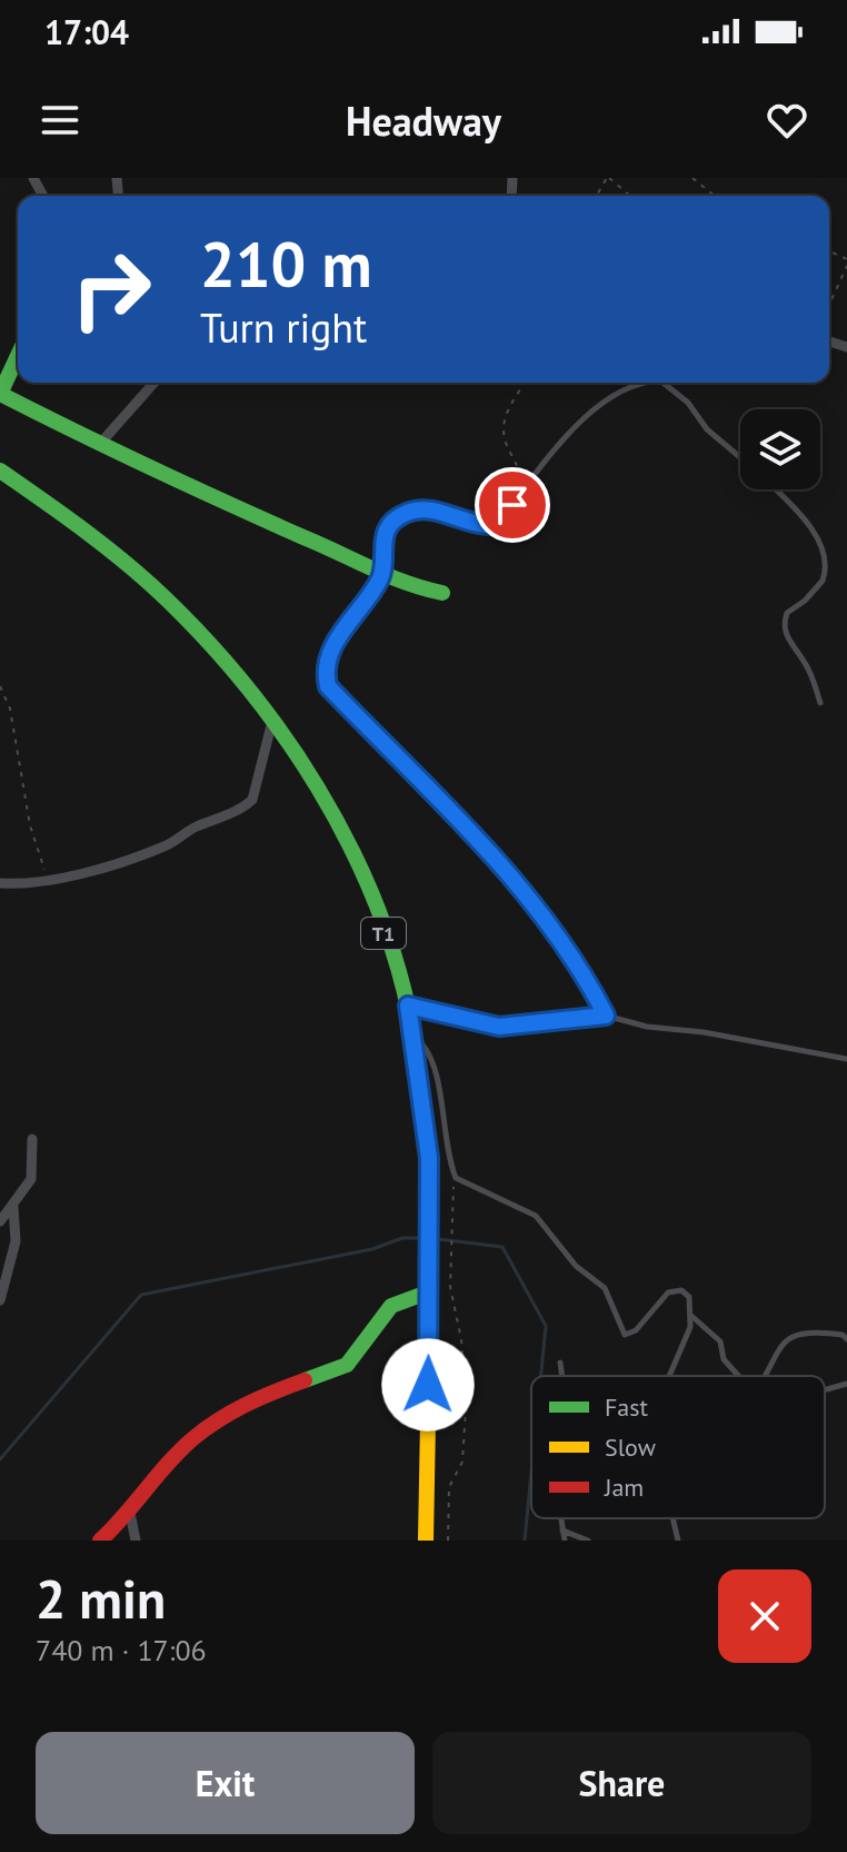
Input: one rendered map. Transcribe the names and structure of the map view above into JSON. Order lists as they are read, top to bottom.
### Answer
{
  "streets": {
    "main road": ["T1"]
  },
  "legend": ["Fast", "Slow", "Jam"],
  "page": {
    "status": "17:04",
    "header": "Headway",
    "turn": ["210 m", "Turn right"],
    "heading": ["2 min", "740 m · 17:06"],
    "buttons": ["Exit", "Share"]
  }
}
